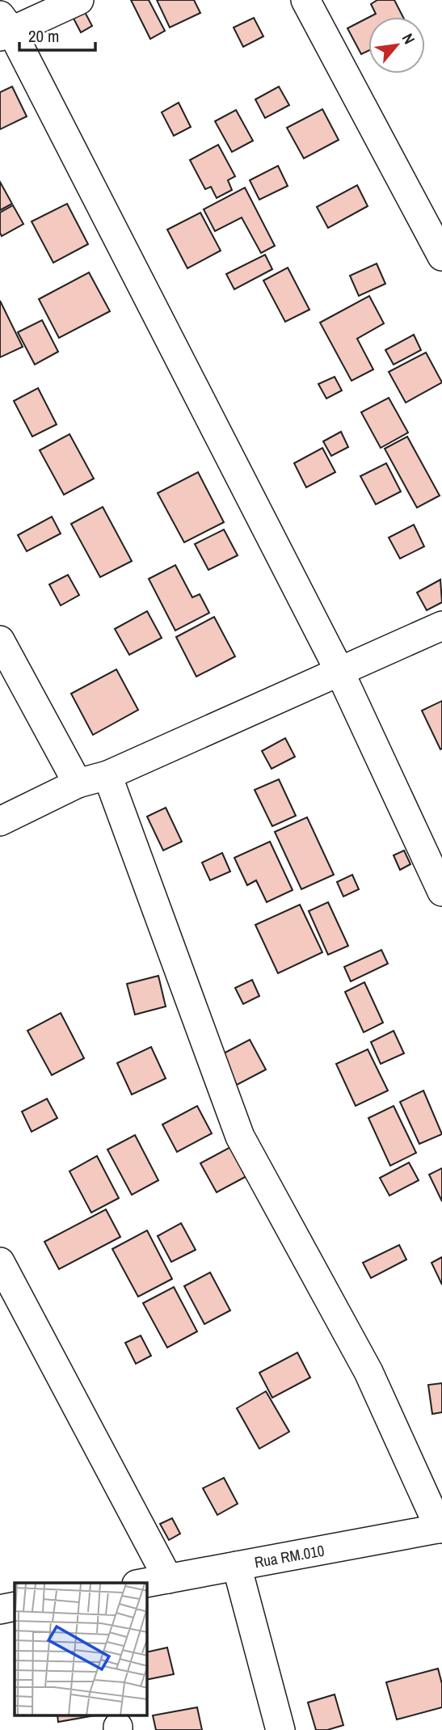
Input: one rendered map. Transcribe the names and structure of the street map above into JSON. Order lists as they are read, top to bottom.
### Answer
{
  "streets": {
    "street": ["Rua RM.010"]
  },
  "scale_bar": "20 m",
  "north": "top right"
}
